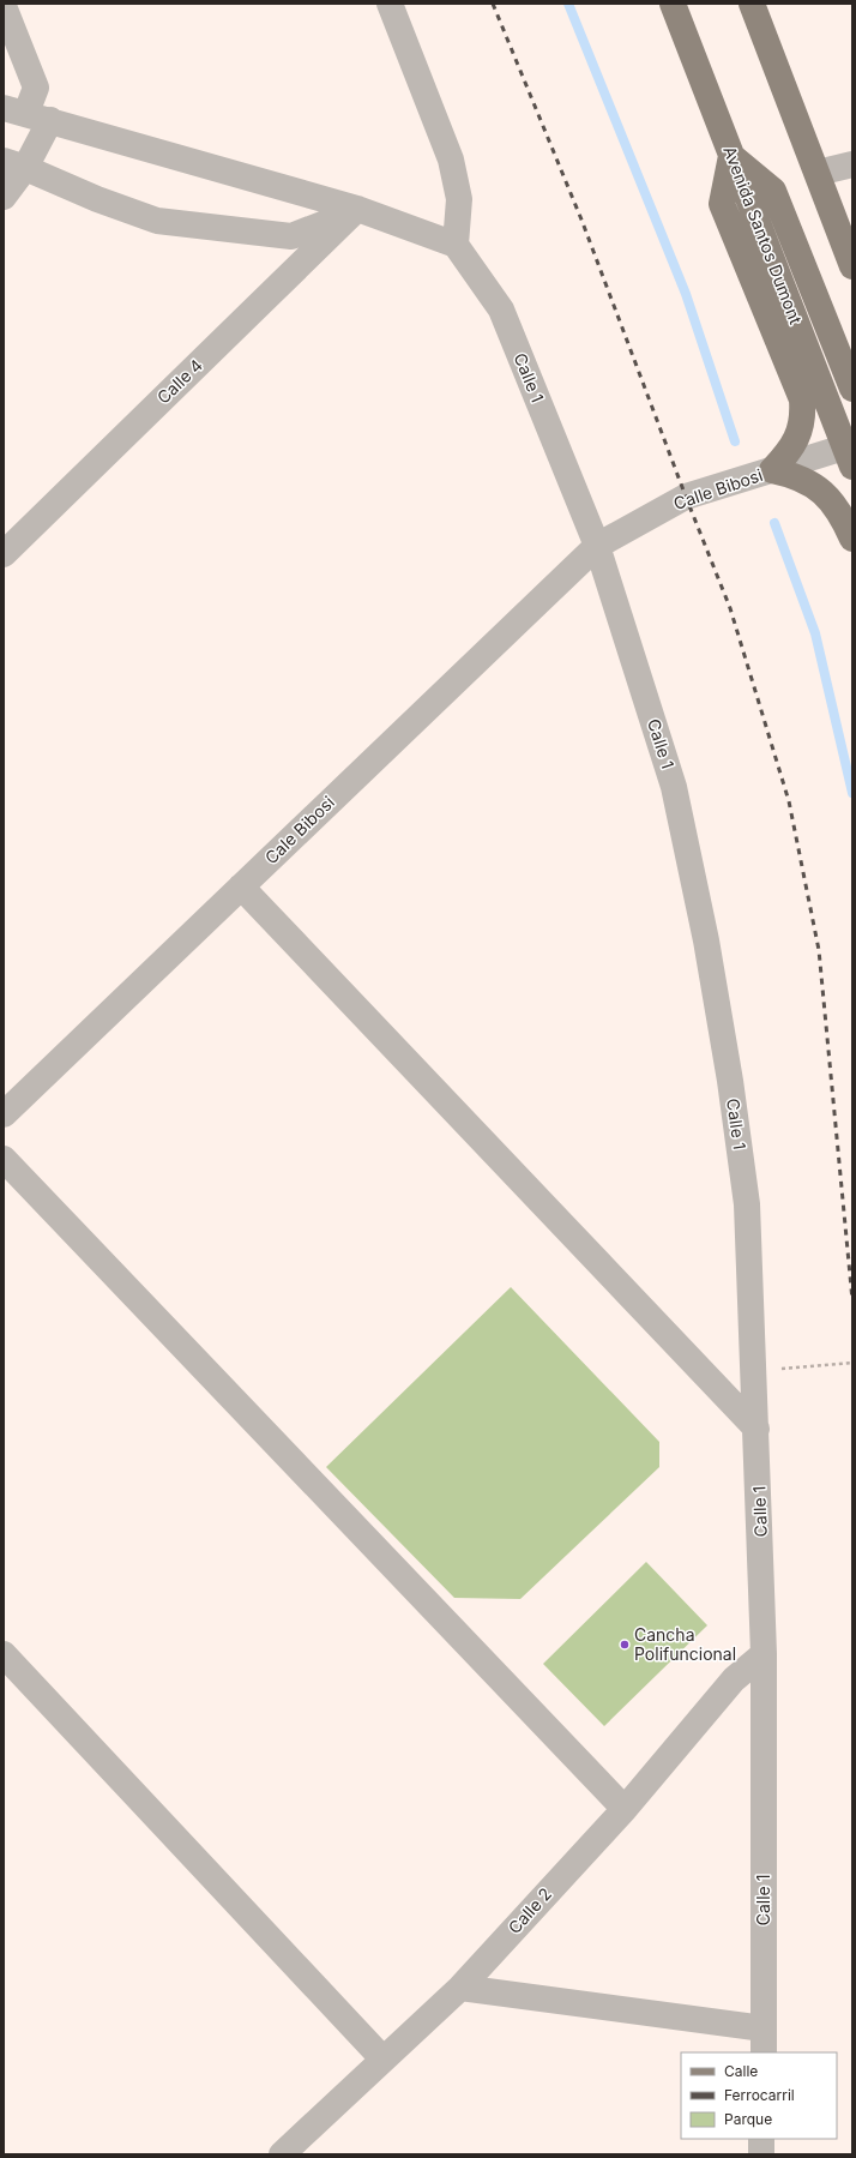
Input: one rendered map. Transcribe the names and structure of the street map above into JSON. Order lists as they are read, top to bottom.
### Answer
{
  "streets": {
    "main road": ["Avenida Santos Dumont"],
    "street": [
      "Calle 1",
      "Calle 4",
      "Calle Bibosi",
      "Cale Bibosi",
      "Calle 2"
    ]
  },
  "crossings": [
    ["Avenida Santos Dumont", "Calle Bibosi"],
    ["Calle 1", "Calle Bibosi"],
    ["Calle 1", "Cale Bibosi"],
    ["Calle 1", "Calle 2"],
    ["Calle Bibosi", "Cale Bibosi"]
  ],
  "places": ["Cancha Polifuncional"],
  "legend": ["Calle", "Ferrocarril", "Parque"]
}
